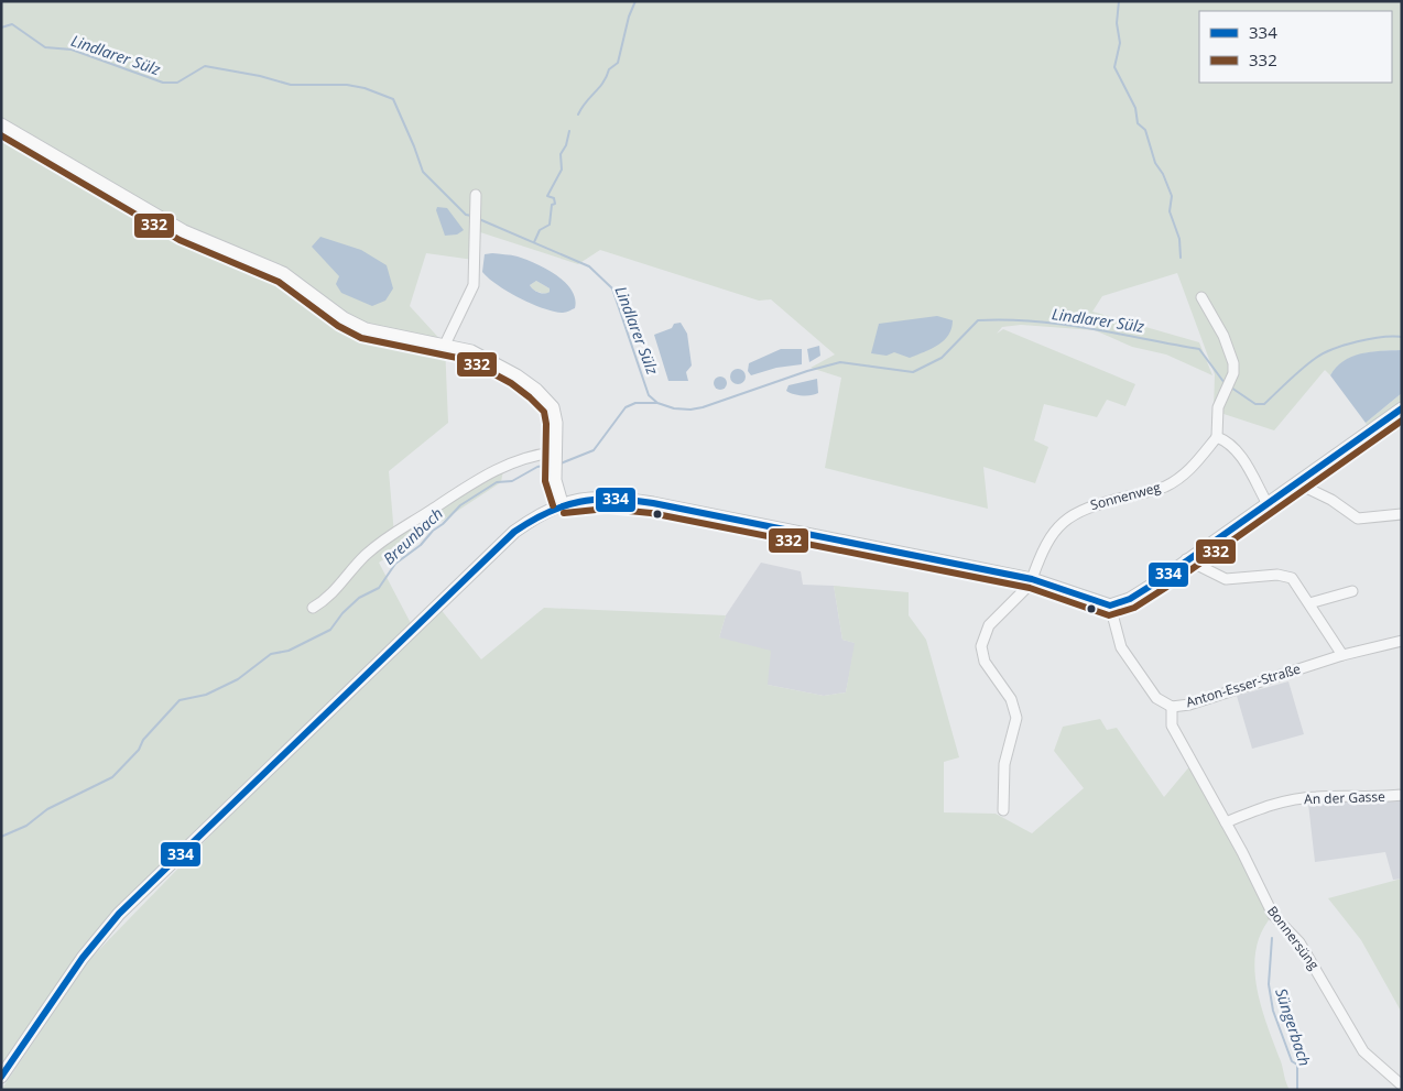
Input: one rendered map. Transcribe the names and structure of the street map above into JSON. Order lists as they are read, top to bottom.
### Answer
{
  "streets": {
    "street": [
      "Sonnenweg",
      "Anton-Esser-Straße",
      "An der Gasse",
      "Bonnersüng"
    ]
  },
  "crossings": [
    ["Anton-Esser-Straße", "Bonnersüng"],
    ["An der Gasse", "Bonnersüng"]
  ],
  "water": ["Lindlarer Sülz", "Breunbach", "Süngerbach"],
  "lines": ["transit line 332", "transit line 334"],
  "legend": ["334", "332"]
}
